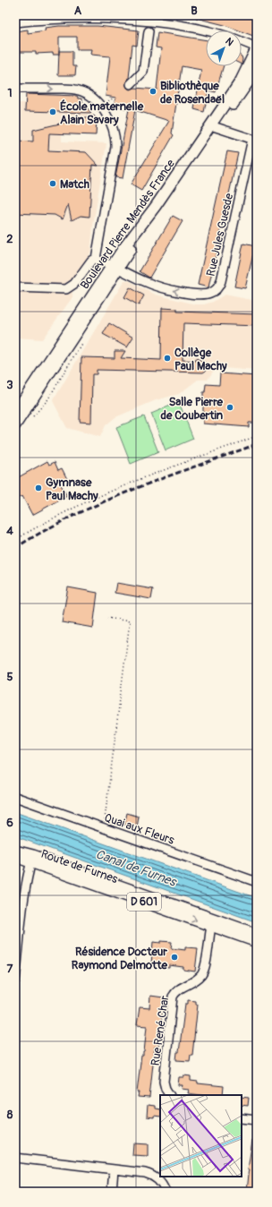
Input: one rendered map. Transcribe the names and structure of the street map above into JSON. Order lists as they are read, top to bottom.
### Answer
{
  "streets": {
    "main road": ["Boulevard Pierre Mendès France", "Route de Furnes", "D 601"],
    "street": ["Rue Jules Guesde", "Quai aux Fleurs", "Rue René Char"]
  },
  "crossings": [
    ["Boulevard Pierre Mendès France", "Rue Jules Guesde"],
    ["Route de Furnes", "Rue René Char"]
  ],
  "water": ["Canal de Furnes"],
  "places": [
    "Bibliothèque de Rosendaël",
    "École maternelle Alain Savary",
    "Match",
    "Collège Paul Machy",
    "Salle Pierre de Coubertin",
    "Gymnase Paul Machy",
    "Résidence Docteur Raymond Delmotte"
  ],
  "north": "top right",
  "grid": {
    "columns": ["A", "B"],
    "rows": [
      "1",
      "2",
      "3",
      "4",
      "5",
      "6",
      "7",
      "8"
    ]
  }
}
